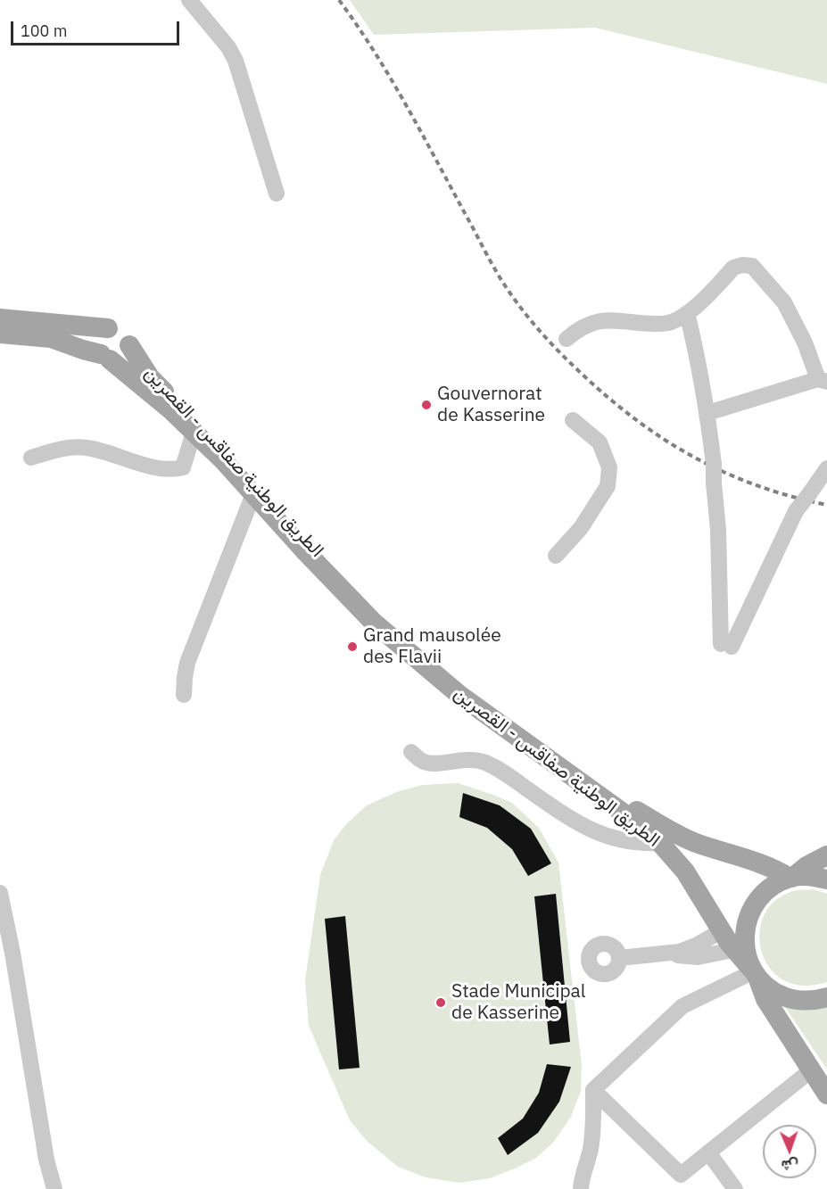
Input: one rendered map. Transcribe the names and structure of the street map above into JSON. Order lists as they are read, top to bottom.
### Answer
{
  "streets": {
    "main road": ["الطريق الوطنية صفاقس - القصرين"]
  },
  "places": ["Gouvernorat de Kasserine", "Grand mausolée des Flavii", "Stade Municipal de Kasserine"],
  "scale_bar": "100 m",
  "north": "bottom"
}
